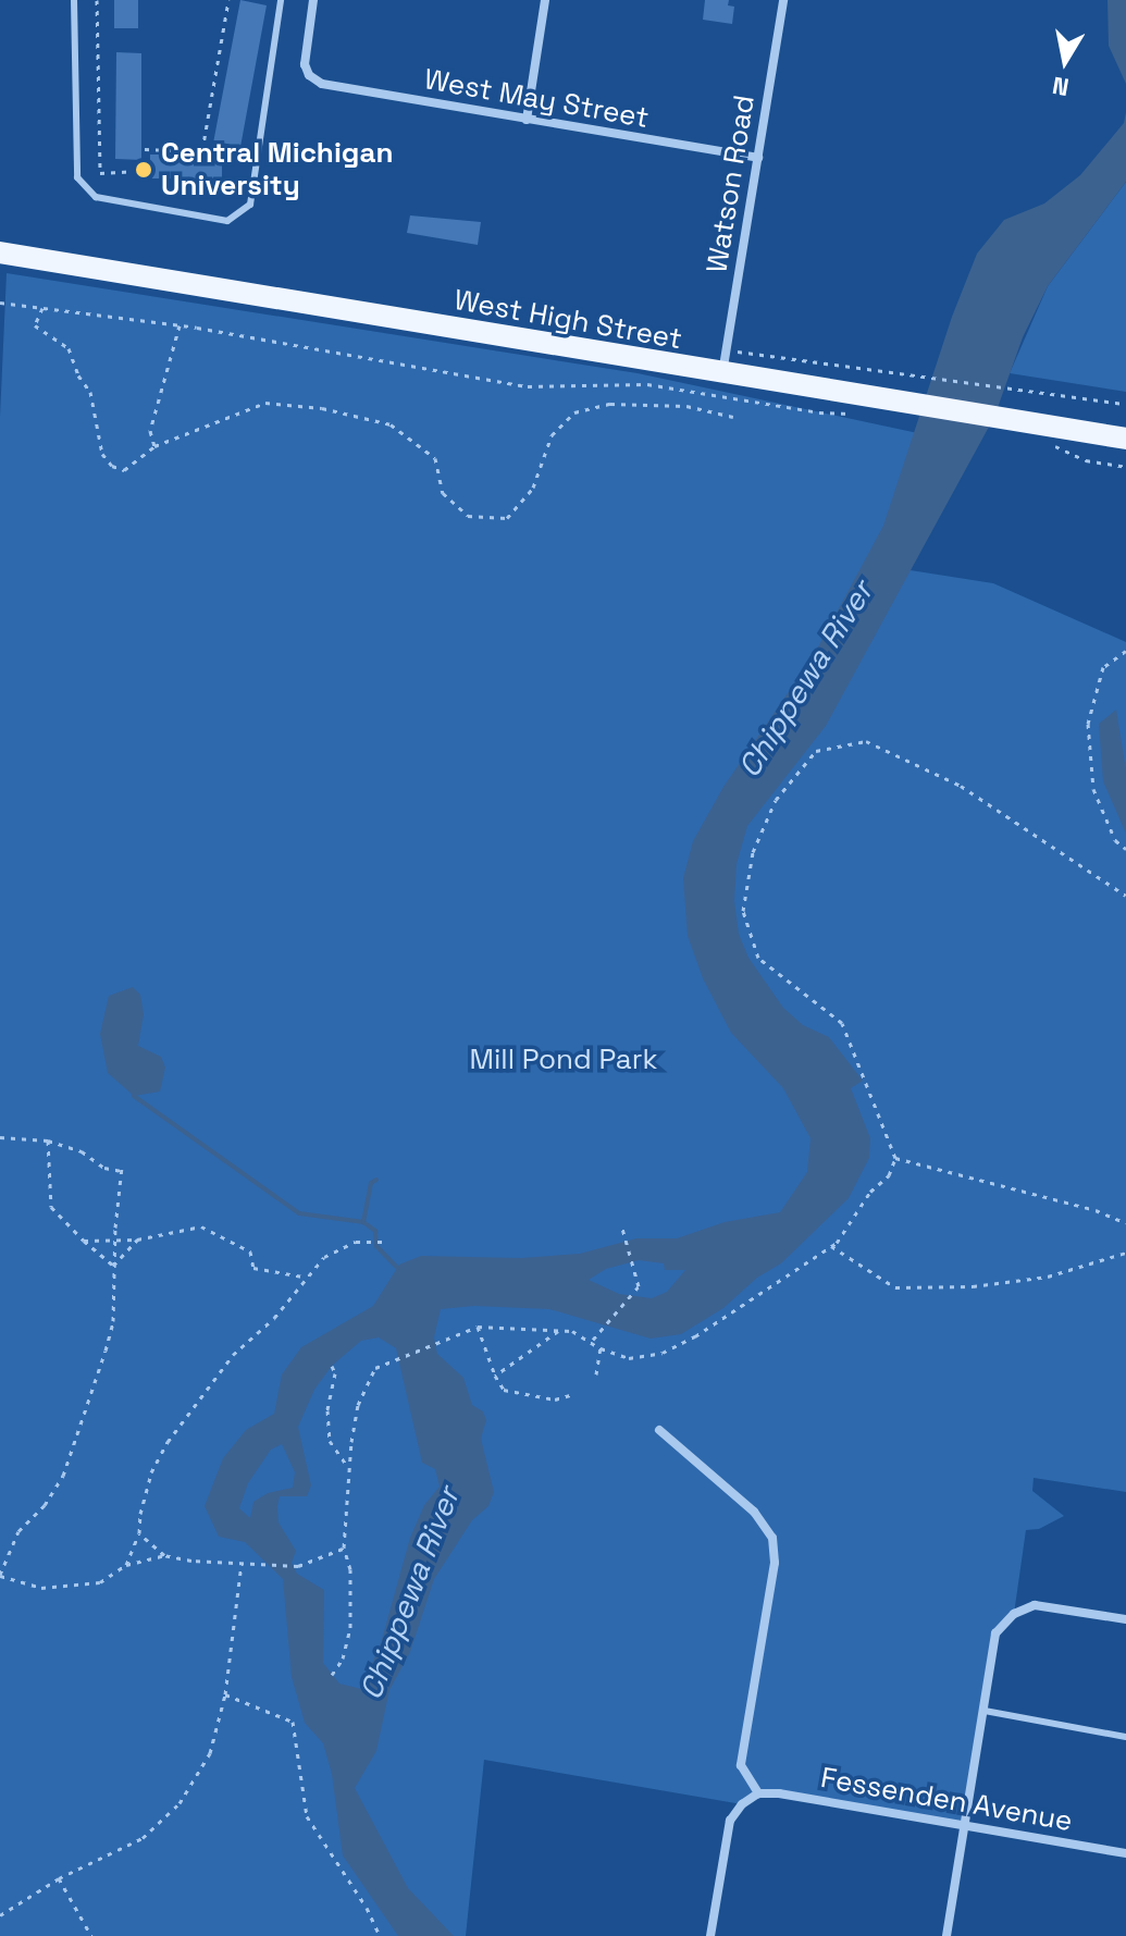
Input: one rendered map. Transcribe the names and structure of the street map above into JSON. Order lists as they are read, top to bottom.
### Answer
{
  "streets": {
    "main road": ["West High Street"],
    "street": ["West May Street", "Watson Road", "Fessenden Avenue"]
  },
  "crossings": [
    ["West May Street", "Watson Road"],
    ["Watson Road", "West High Street"]
  ],
  "water": ["Chippewa River"],
  "parks": ["Mill Pond Park"],
  "places": ["Central Michigan University"],
  "north": "bottom"
}
